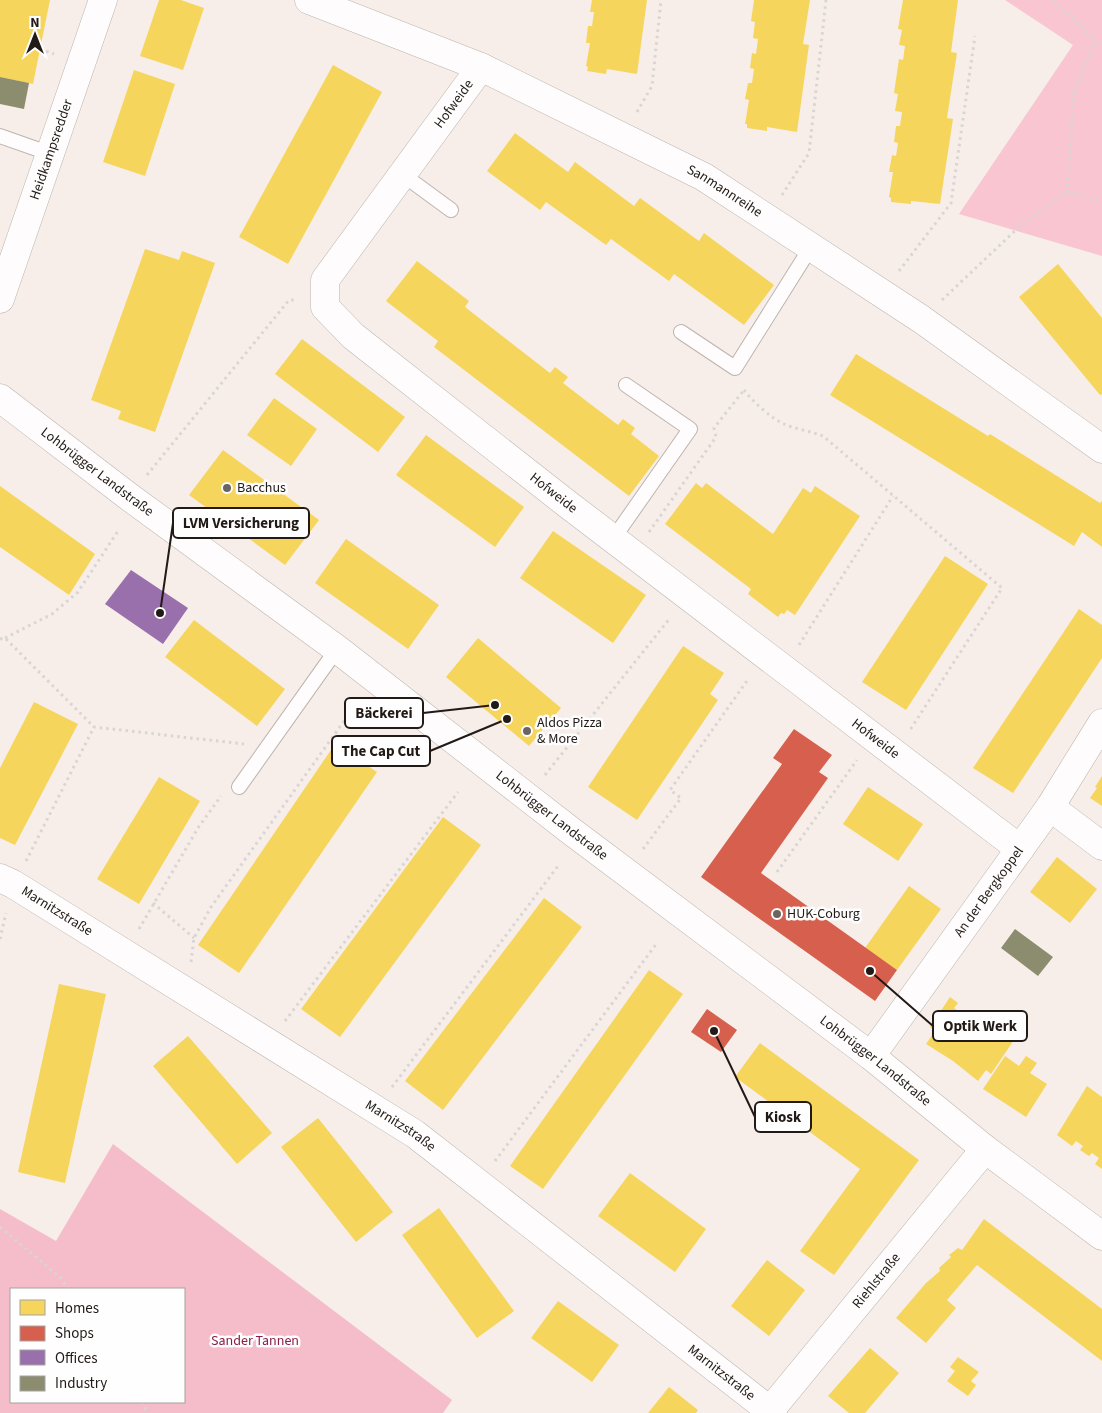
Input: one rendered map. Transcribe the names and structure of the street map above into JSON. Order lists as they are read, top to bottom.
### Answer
{
  "streets": {
    "street": [
      "Hofweide",
      "Heidkampsredder",
      "Sanmannreihe",
      "Lohbrügger Landstraße",
      "An der Bergkoppel",
      "Marnitzstraße",
      "Riehlstraße"
    ]
  },
  "crossings": [
    ["Hofweide", "Sanmannreihe"],
    ["Hofweide", "An der Bergkoppel"],
    ["Lohbrügger Landstraße", "An der Bergkoppel"],
    ["Lohbrügger Landstraße", "Riehlstraße"],
    ["Marnitzstraße", "Riehlstraße"]
  ],
  "parks": ["Sander Tannen"],
  "places": [
    "Bacchus",
    "LVM Versicherung",
    "Bäckerei",
    "The Cap Cut",
    "Aldos Pizza & More",
    "HUK-Coburg",
    "Optik Werk",
    "Kiosk"
  ],
  "legend": [
    "Homes",
    "Shops",
    "Offices",
    "Industry"
  ],
  "north": "top"
}
